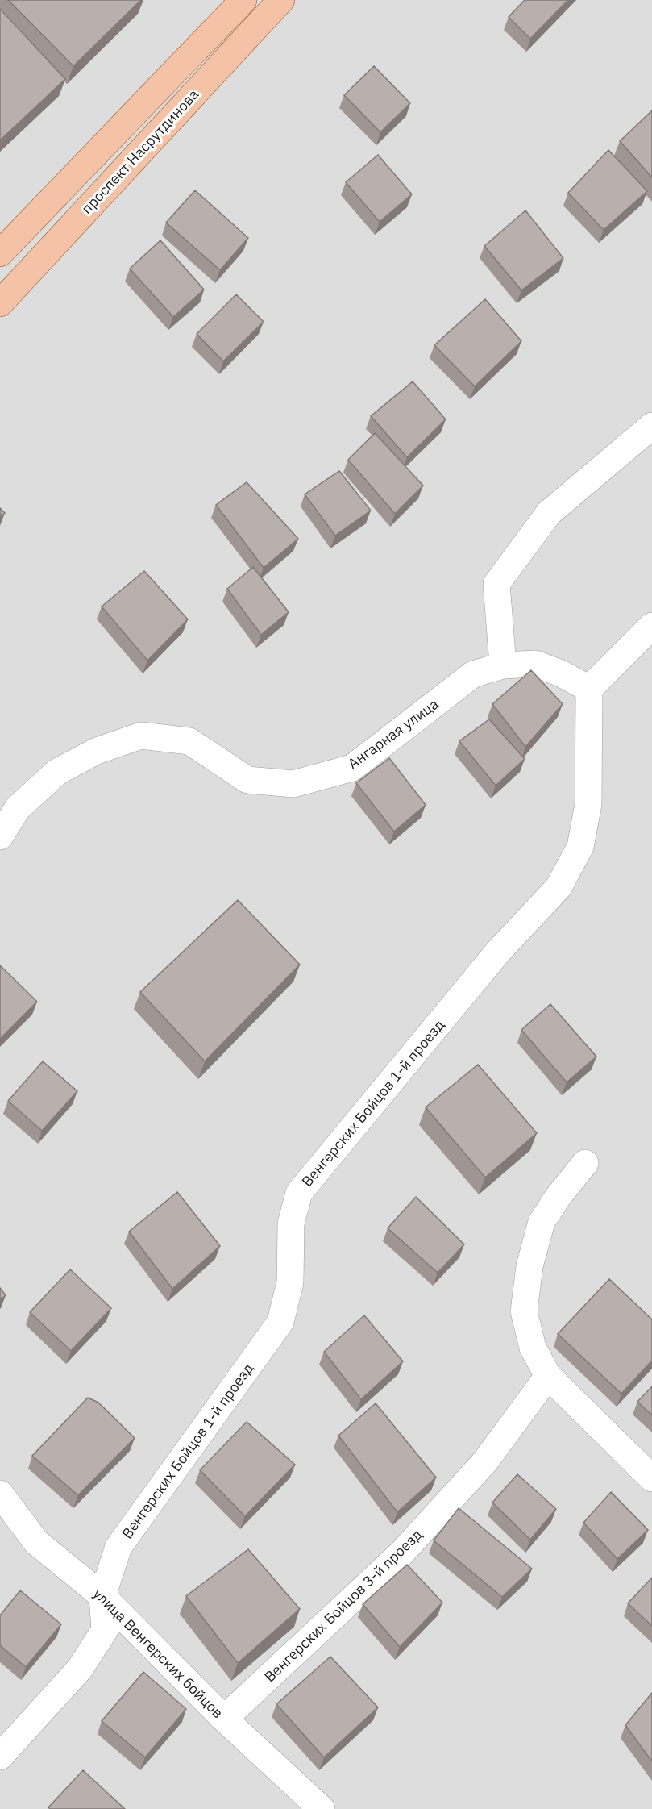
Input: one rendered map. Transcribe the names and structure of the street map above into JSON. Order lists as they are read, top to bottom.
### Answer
{
  "streets": {
    "main road": ["проспект Насрутдинова"],
    "street": [
      "Ангарная улица",
      "Венгерских Бойцов 1-й проезд",
      "Венгерских Бойцов 3-й проезд",
      "улица Венгерских бойцов"
    ]
  },
  "crossings": [
    ["Ангарная улица", "Венгерских Бойцов 1-й проезд"],
    ["Венгерских Бойцов 1-й проезд", "улица Венгерских бойцов"],
    ["Венгерских Бойцов 3-й проезд", "улица Венгерских бойцов"]
  ]
}
